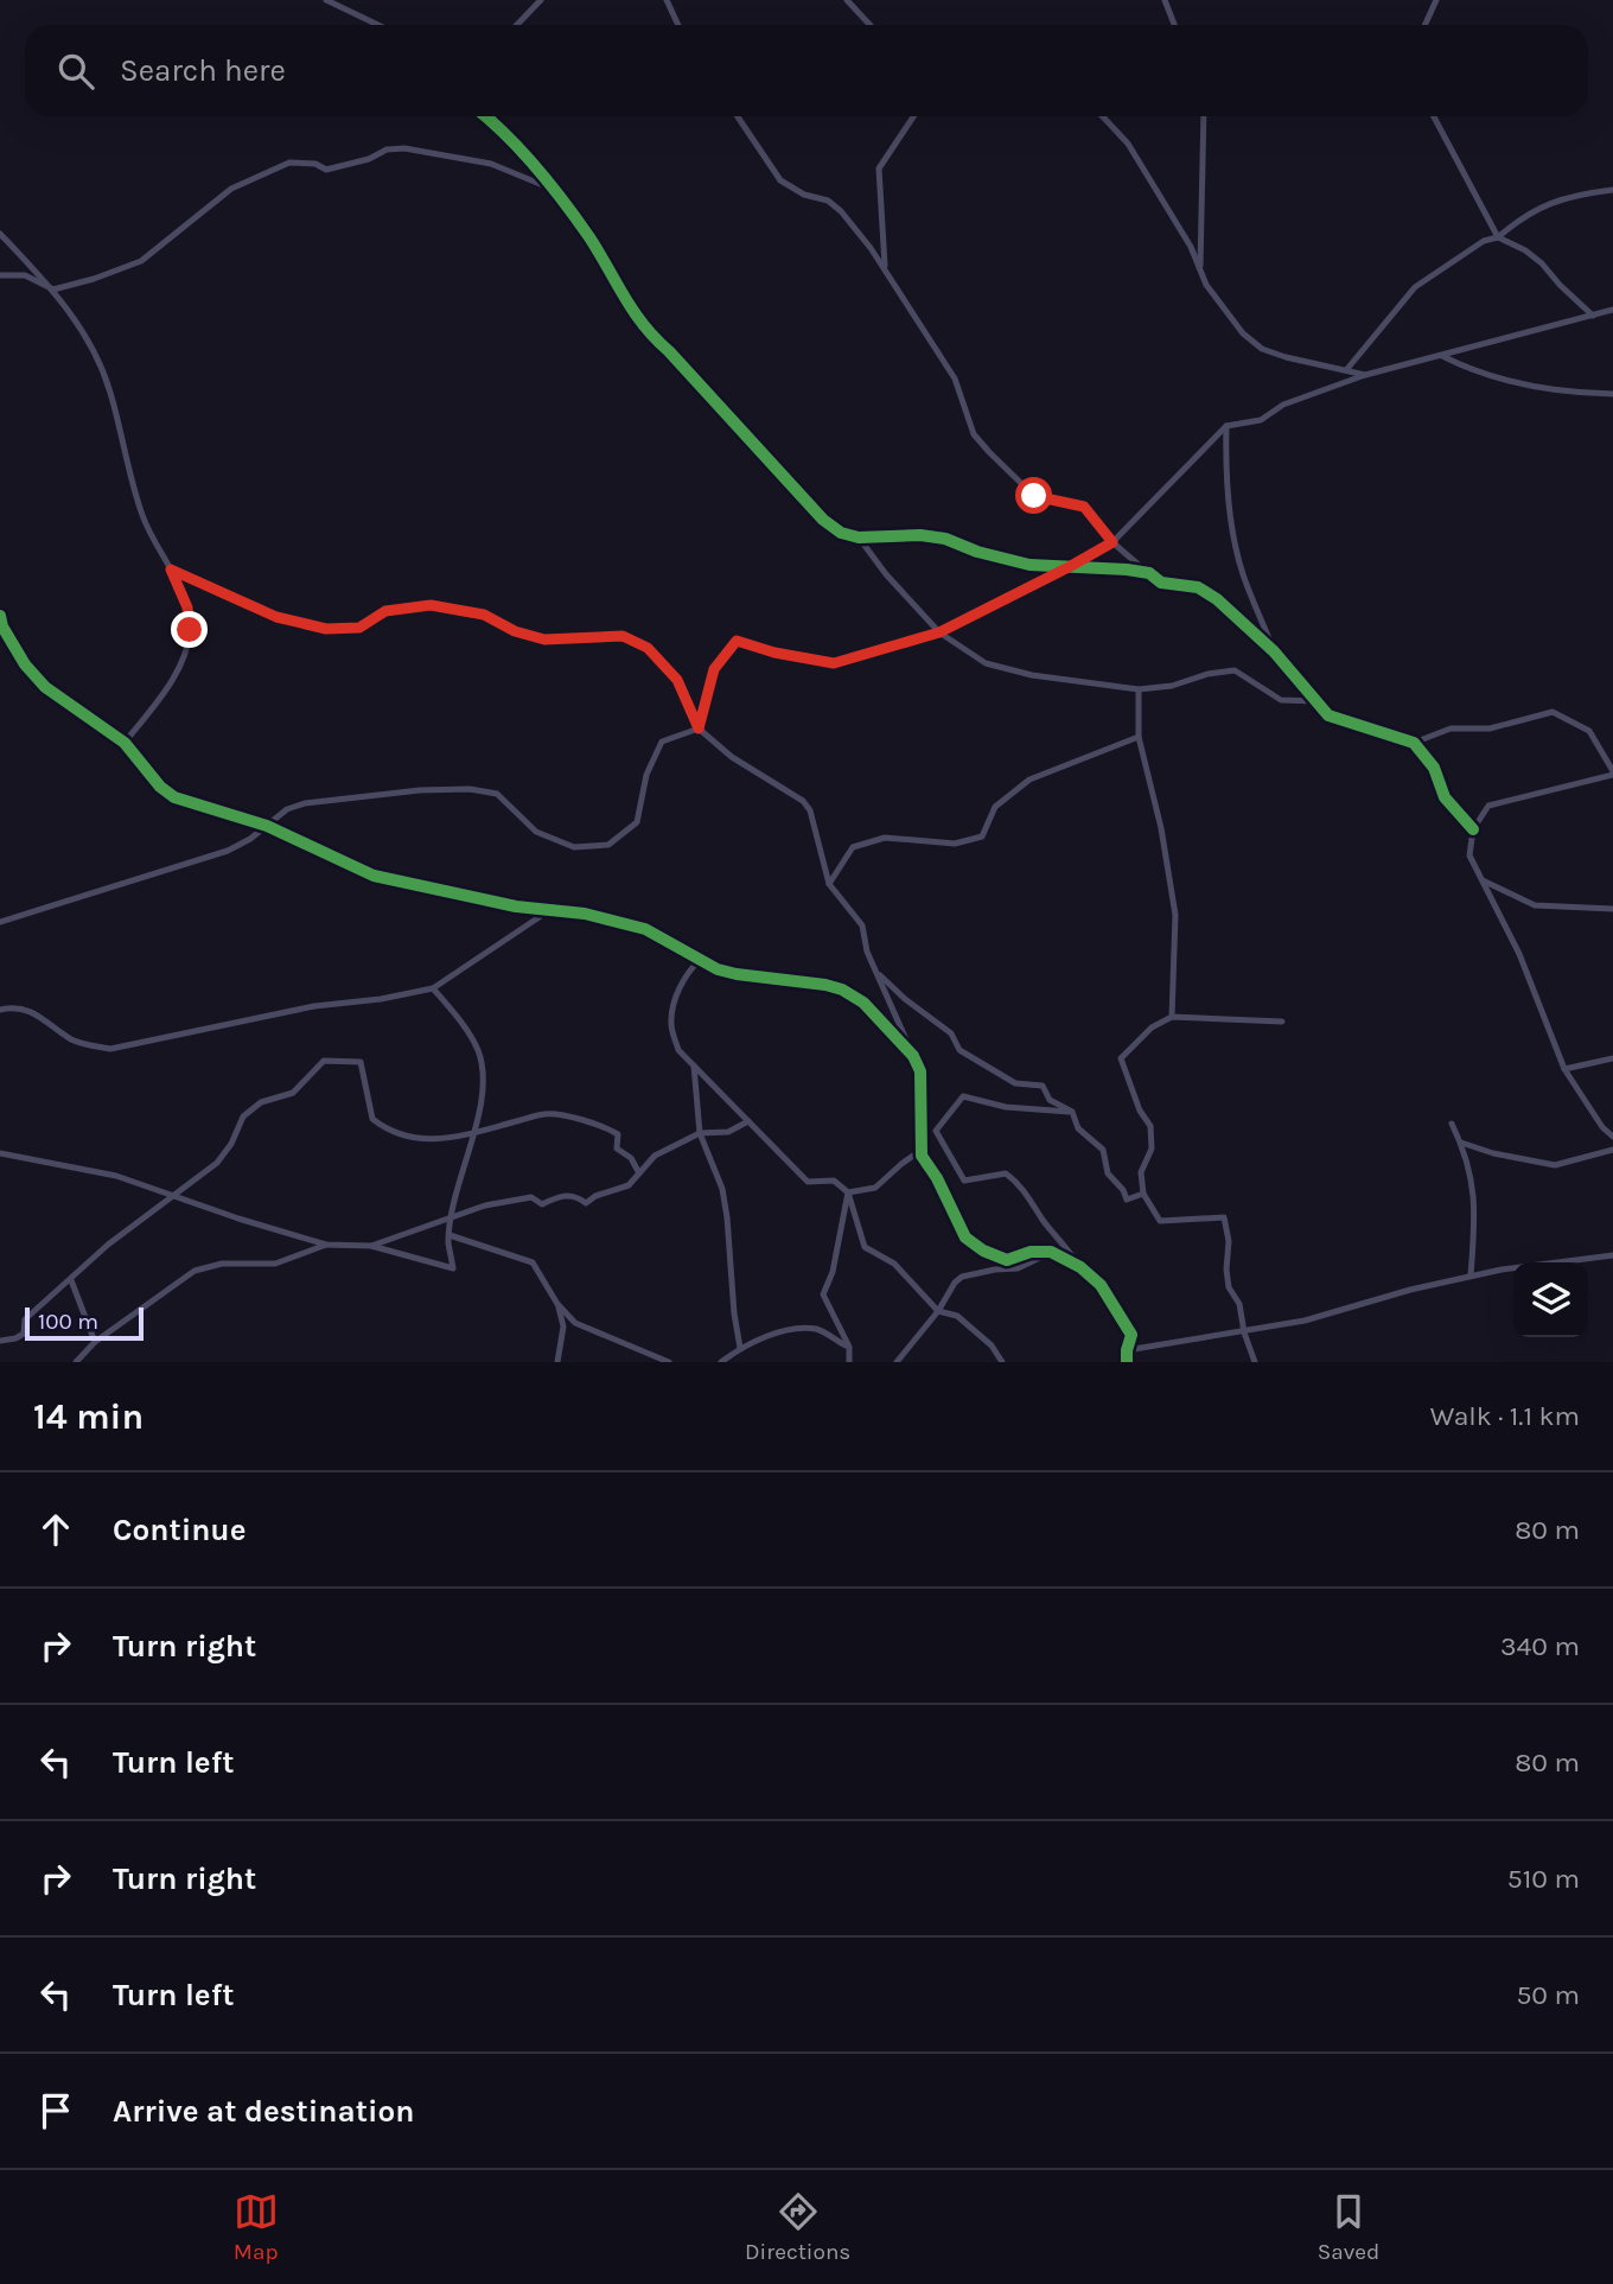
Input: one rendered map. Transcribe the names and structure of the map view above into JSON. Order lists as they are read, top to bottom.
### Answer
{
  "scale_bar": "100 m",
  "page": {
    "search": "Search here",
    "scale": "100 m",
    "heading": ["14 min", "Walk · 1.1 km"],
    "list": [
      ["Continue", "80 m"],
      ["Turn right", "340 m"],
      ["Turn left", "80 m"],
      ["Turn right", "510 m"],
      ["Turn left", "50 m"],
      "Arrive at destination"
    ],
    "nav": ["Map", "Directions", "Saved"]
  }
}
